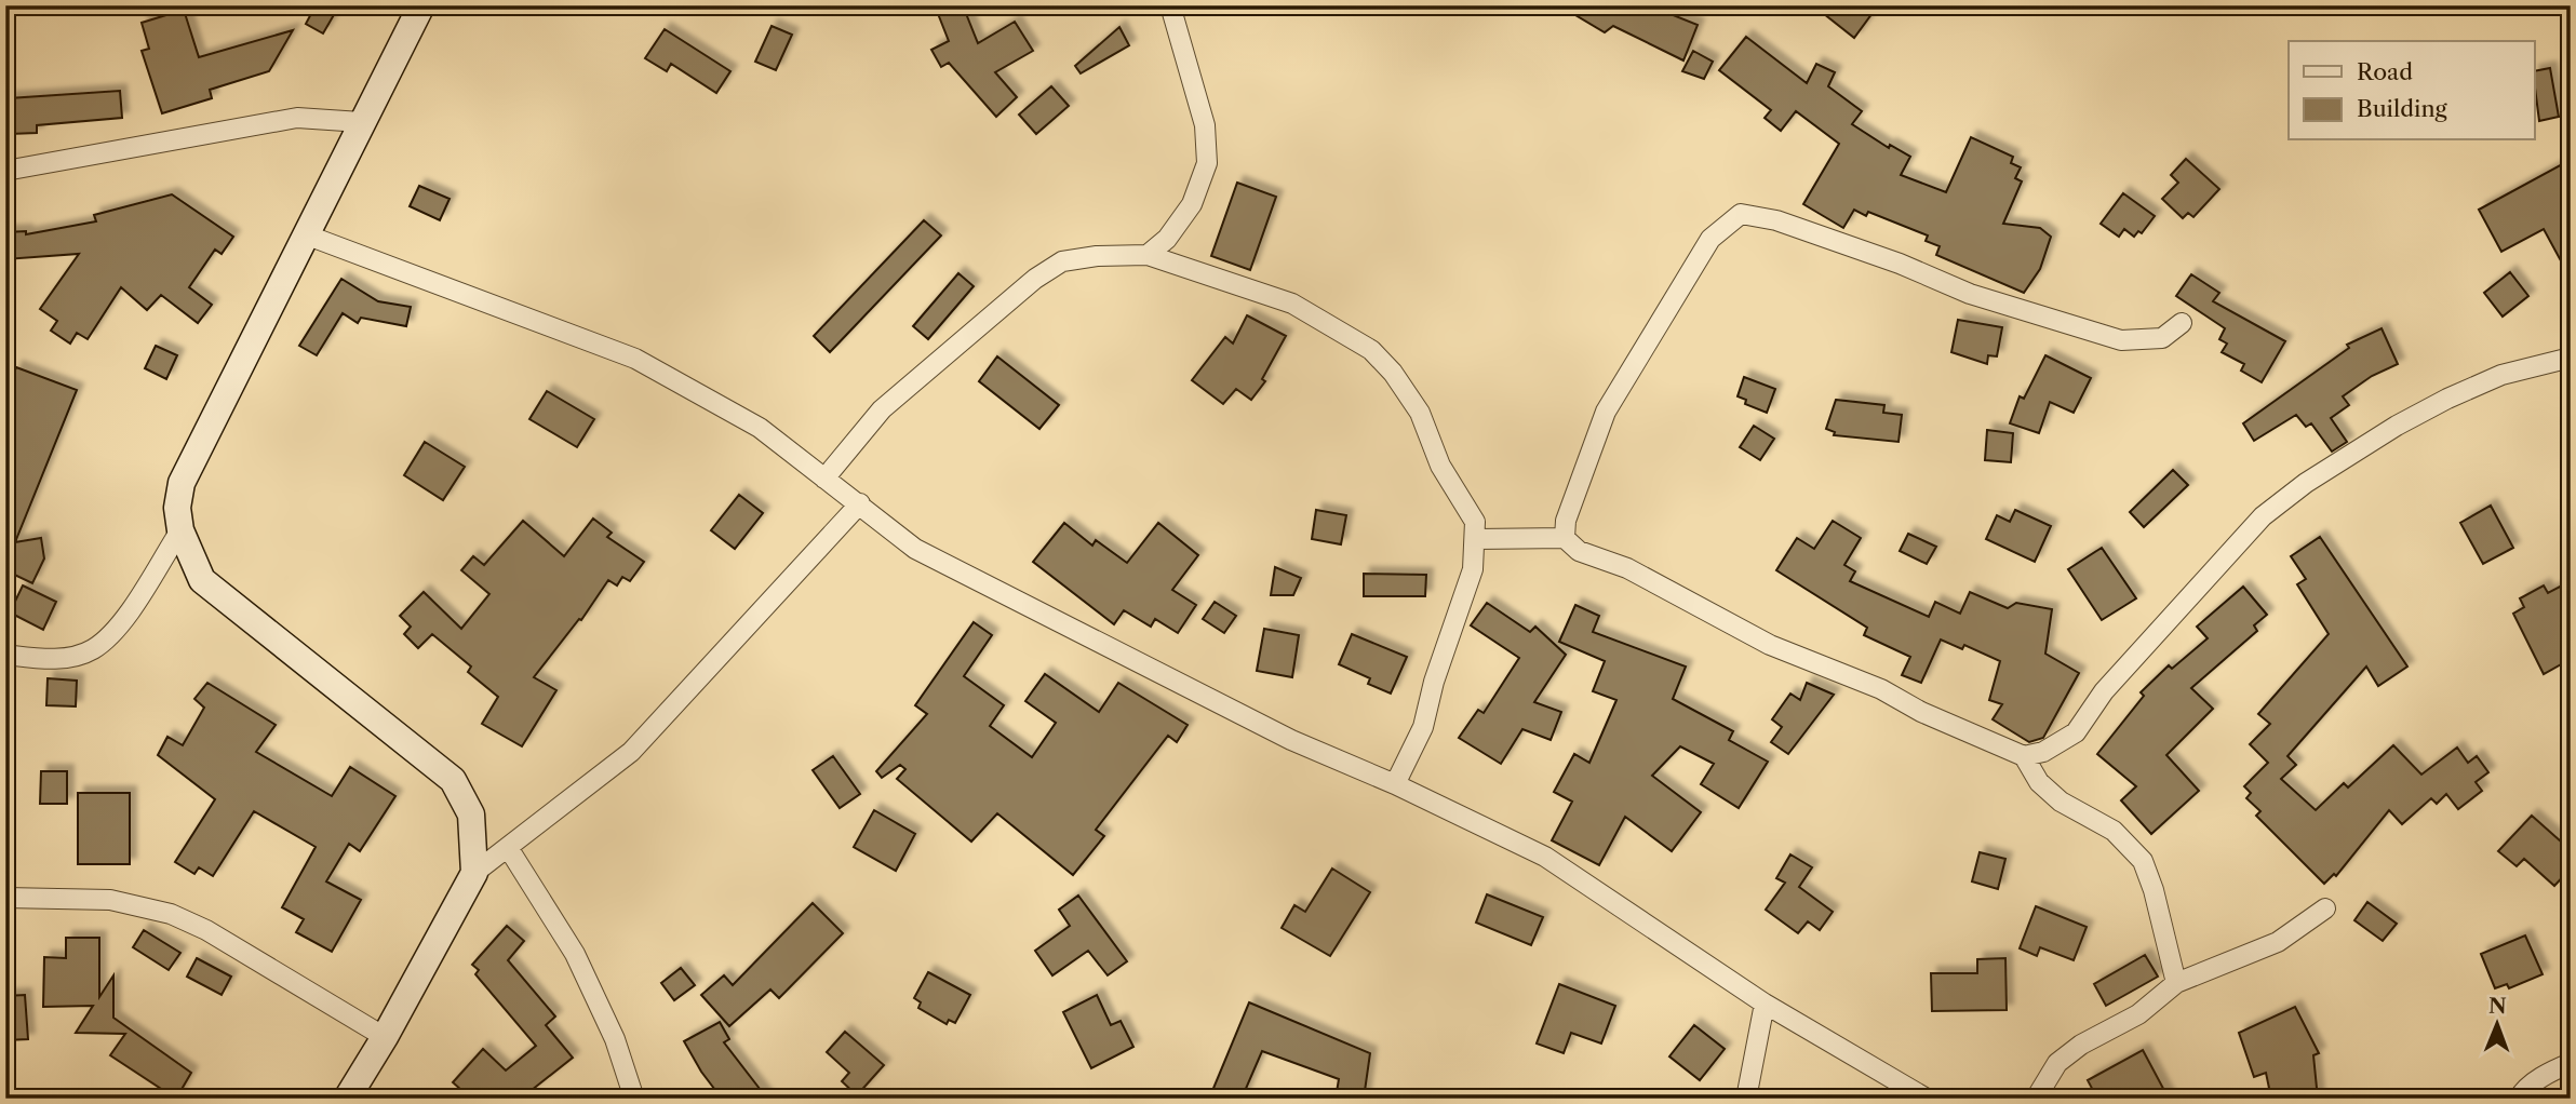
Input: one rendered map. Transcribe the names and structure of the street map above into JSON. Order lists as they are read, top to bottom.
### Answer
{
  "legend": ["Road", "Building"],
  "north": "top"
}
